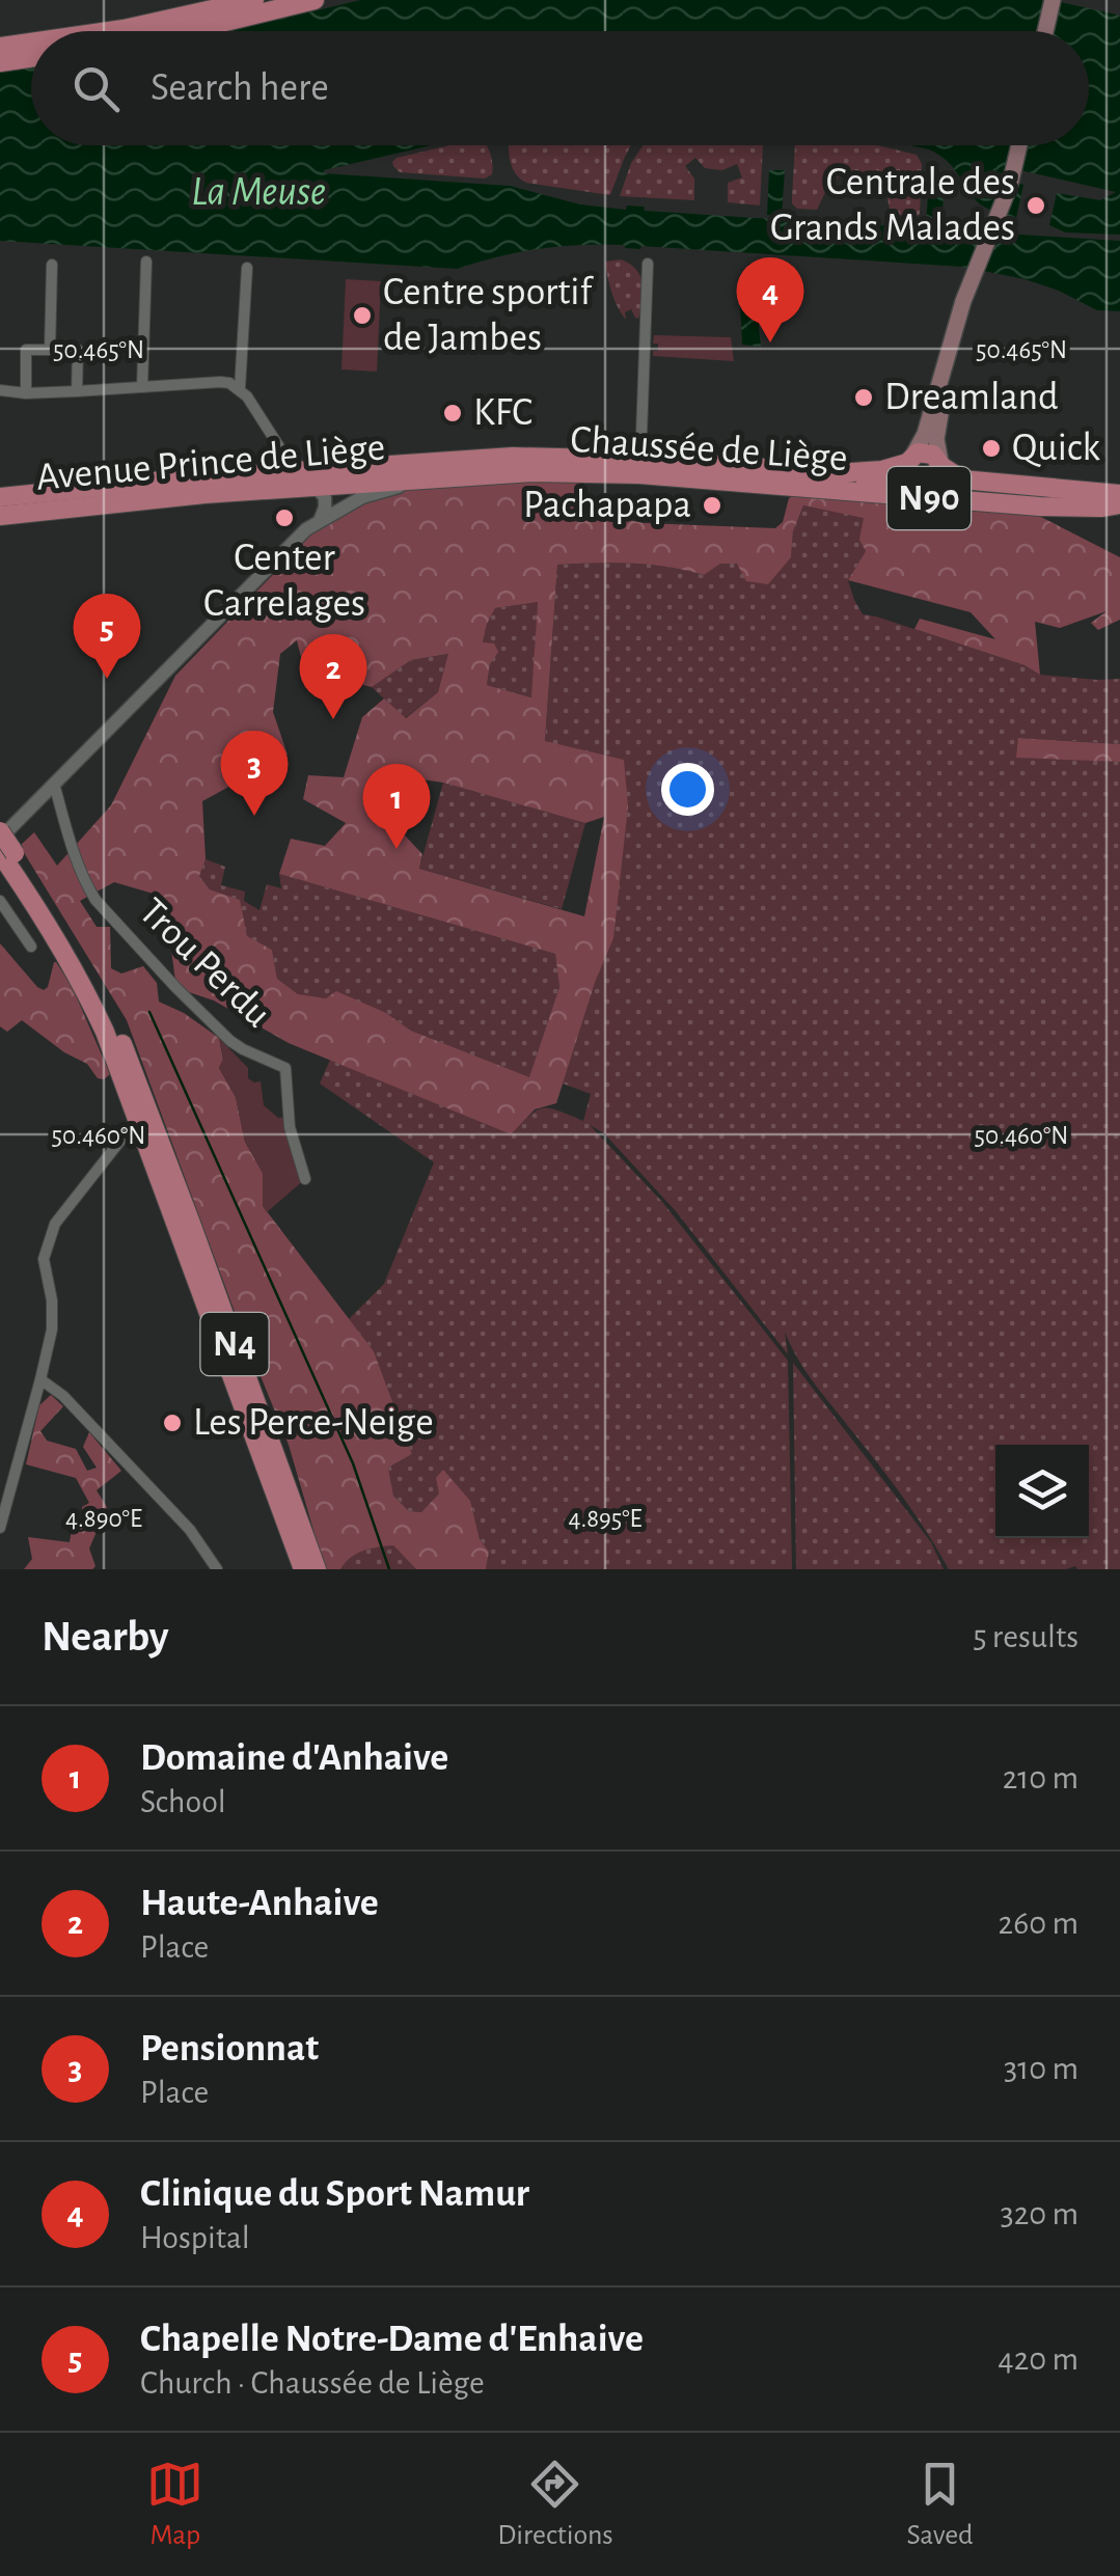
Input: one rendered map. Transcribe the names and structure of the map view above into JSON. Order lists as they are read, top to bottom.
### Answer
{
  "streets": {
    "main road": [
      "Chaussée de Liège",
      "Avenue Prince de Liège",
      "N90",
      "N4"
    ],
    "street": ["Trou Perdu"]
  },
  "crossings": [
    ["Chaussée de Liège", "Avenue Prince de Liège"],
    ["Chaussée de Liège", "N90"],
    ["Chaussée de Liège", "Trou Perdu"],
    ["Chaussée de Liège", "N4"]
  ],
  "water": ["La Meuse"],
  "places": [
    "Centrale des Grands Malades",
    "Centre sportif de Jambes",
    "Dreamland",
    "KFC",
    "Quick",
    "Pachapapa",
    "Center Carrelages",
    "Les Perce-Neige"
  ],
  "page": {
    "search": "Search here",
    "pins": [
      "4",
      "5",
      "2",
      "3",
      "1"
    ],
    "heading": ["Nearby", "5 results"],
    "list": [
      {
        "mark": "1",
        "name": "Domaine d'Anhaive",
        "note": "School",
        "value": "210 m"
      },
      {
        "mark": "2",
        "name": "Haute-Anhaive",
        "note": "Place",
        "value": "260 m"
      },
      {
        "mark": "3",
        "name": "Pensionnat",
        "note": "Place",
        "value": "310 m"
      },
      {
        "mark": "4",
        "name": "Clinique du Sport Namur",
        "note": "Hospital",
        "value": "320 m"
      },
      {
        "mark": "5",
        "name": "Chapelle Notre-Dame d'Enhaive",
        "note": "Church · Chaussée de Liège",
        "value": "420 m"
      }
    ],
    "nav": ["Map", "Directions", "Saved"]
  },
  "coordinates": [
    "50.465°N",
    "50.460°N",
    "4.890°E",
    "4.895°E"
  ]
}
